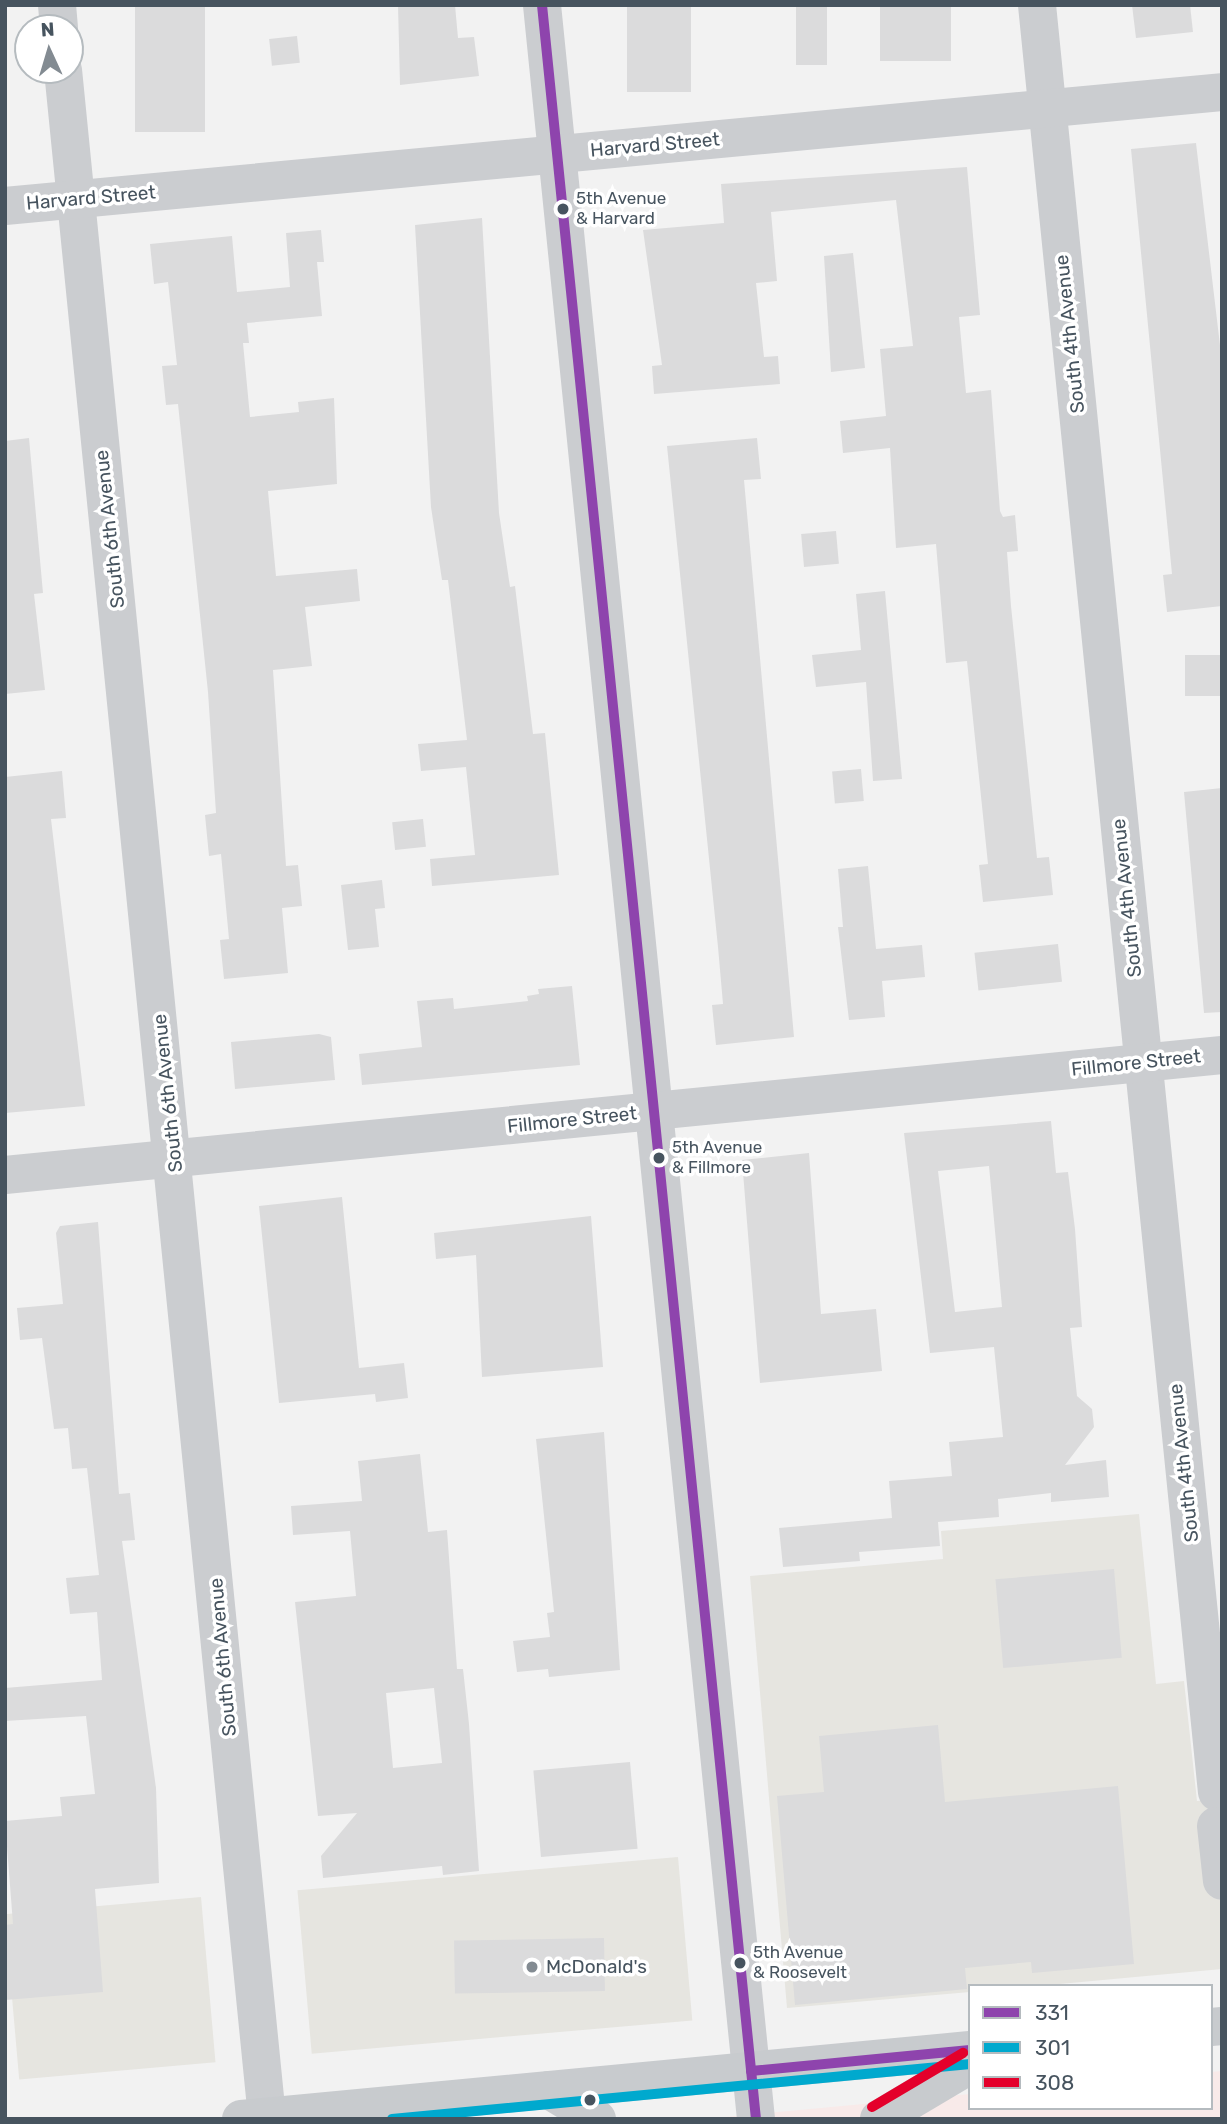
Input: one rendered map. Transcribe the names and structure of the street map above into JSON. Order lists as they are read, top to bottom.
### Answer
{
  "streets": {
    "street": [
      "Harvard Street",
      "South 4th Avenue",
      "South 6th Avenue",
      "Fillmore Street"
    ]
  },
  "crossings": [
    ["Harvard Street", "South 4th Avenue"],
    ["Harvard Street", "South 6th Avenue"],
    ["South 4th Avenue", "Fillmore Street"],
    ["South 6th Avenue", "Fillmore Street"]
  ],
  "places": [
    "5th Avenue & Harvard",
    "5th Avenue & Fillmore",
    "5th Avenue & Roosevelt",
    "McDonald's"
  ],
  "lines": ["transit line 331", "transit line 308", "transit line 301"],
  "legend": ["331", "301", "308"],
  "north": "top"
}
